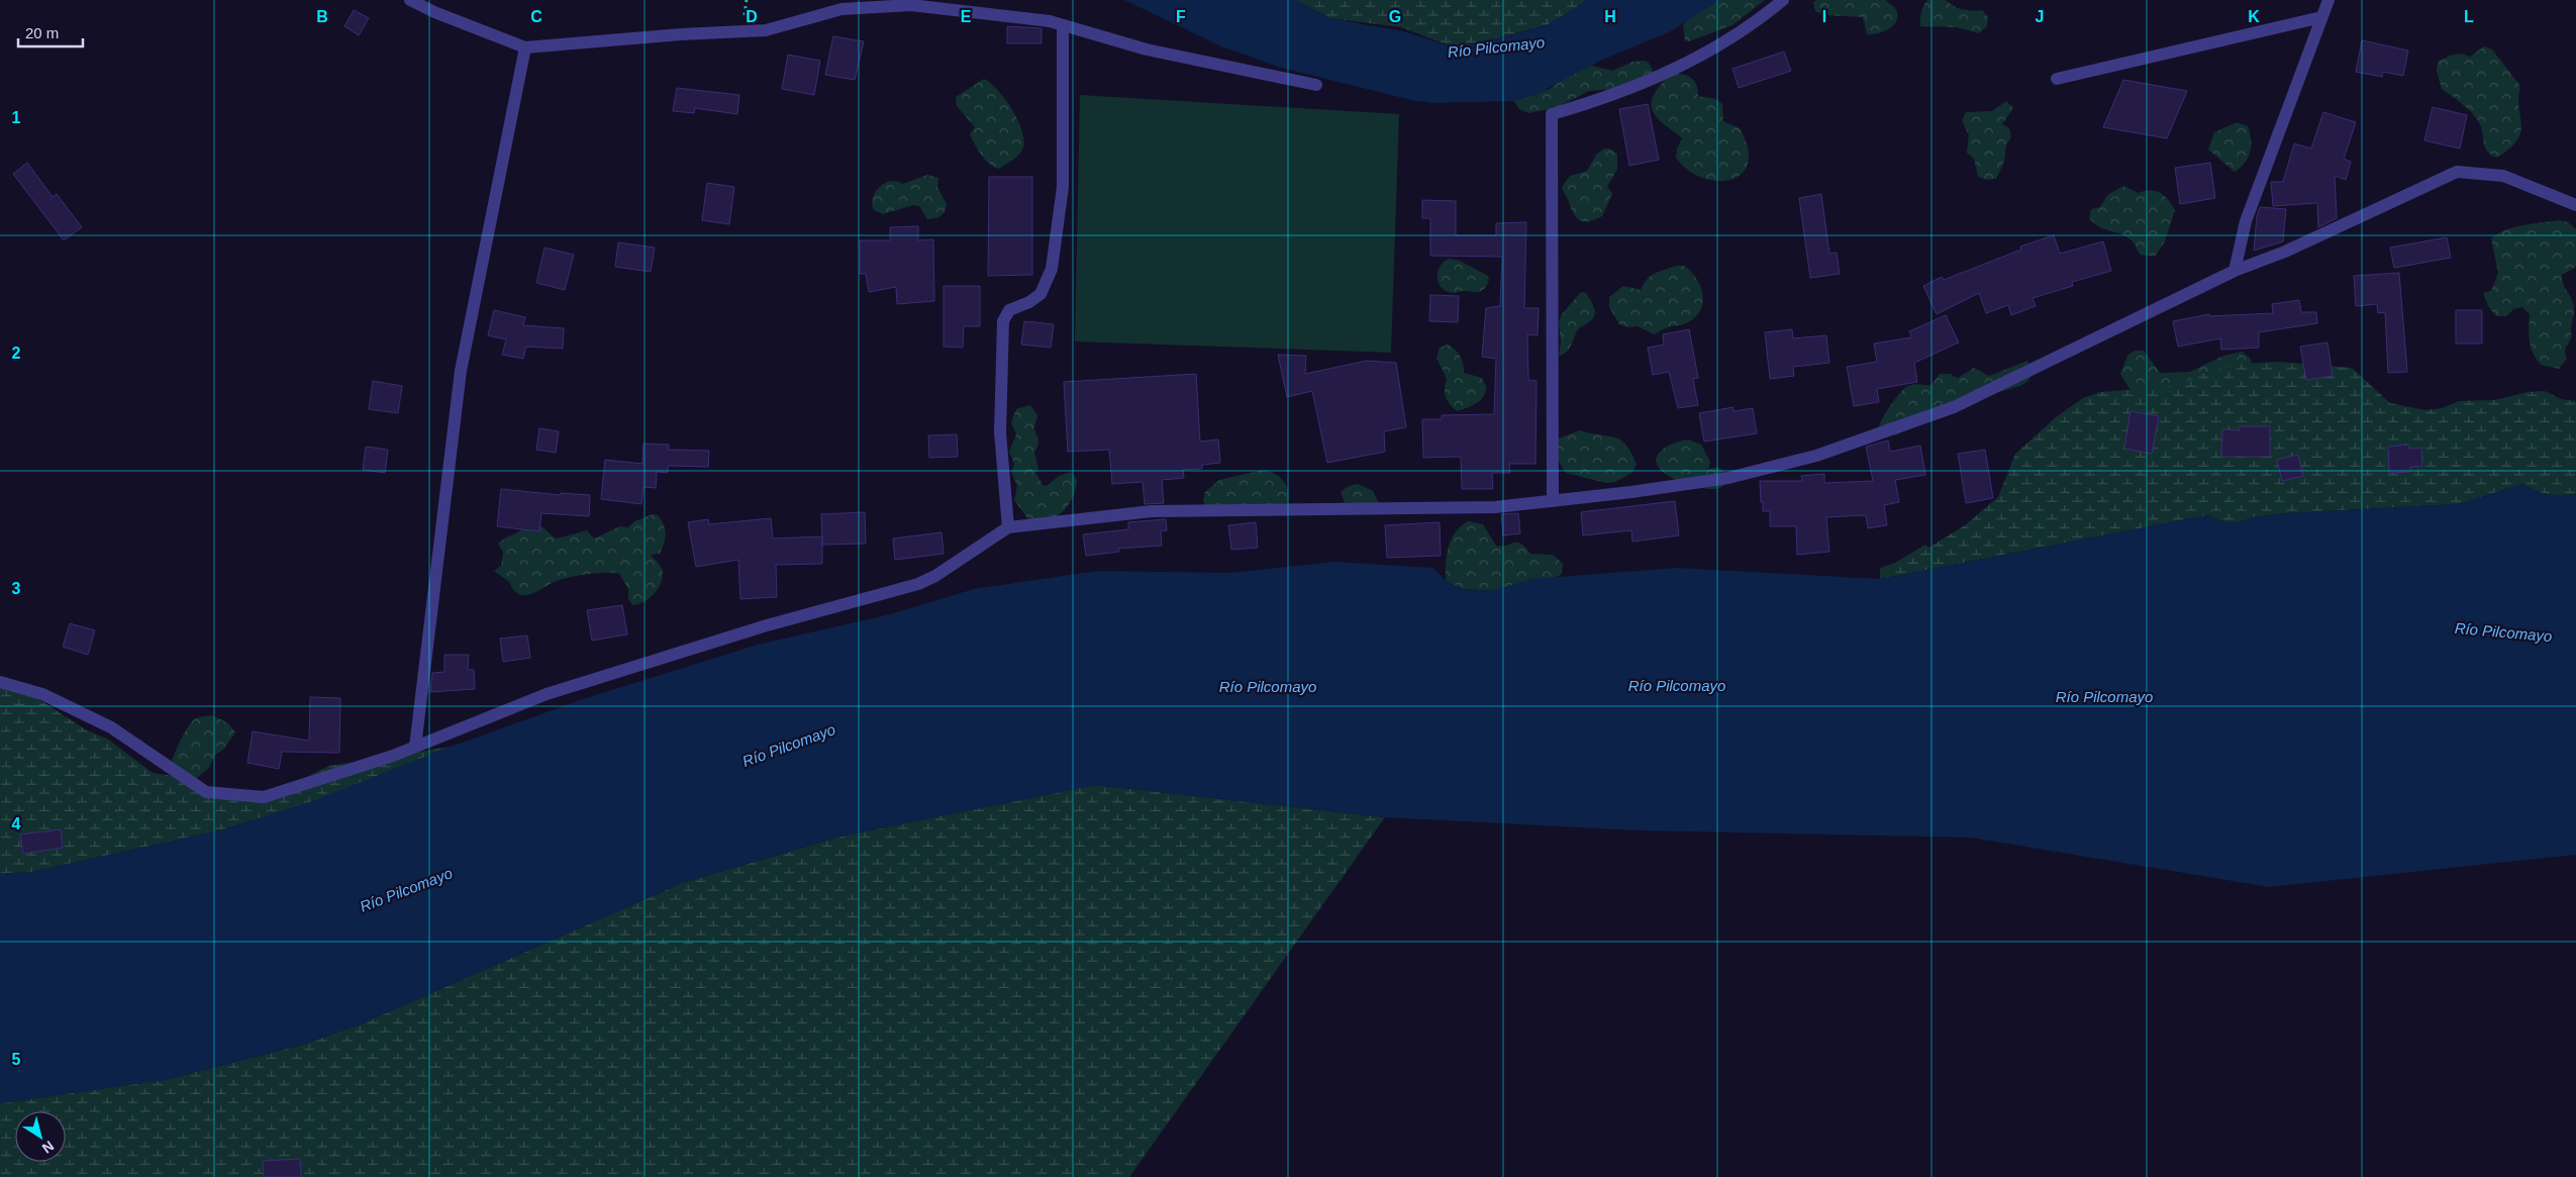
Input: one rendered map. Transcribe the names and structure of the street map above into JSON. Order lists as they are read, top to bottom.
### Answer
{
  "water": ["Río Pilcomayo"],
  "scale_bar": "20 m",
  "north": "bottom right",
  "grid": {
    "columns": [
      "B",
      "C",
      "D",
      "E",
      "F",
      "G",
      "H",
      "I",
      "J",
      "K",
      "L"
    ],
    "rows": [
      "1",
      "2",
      "3",
      "4",
      "5"
    ]
  }
}
